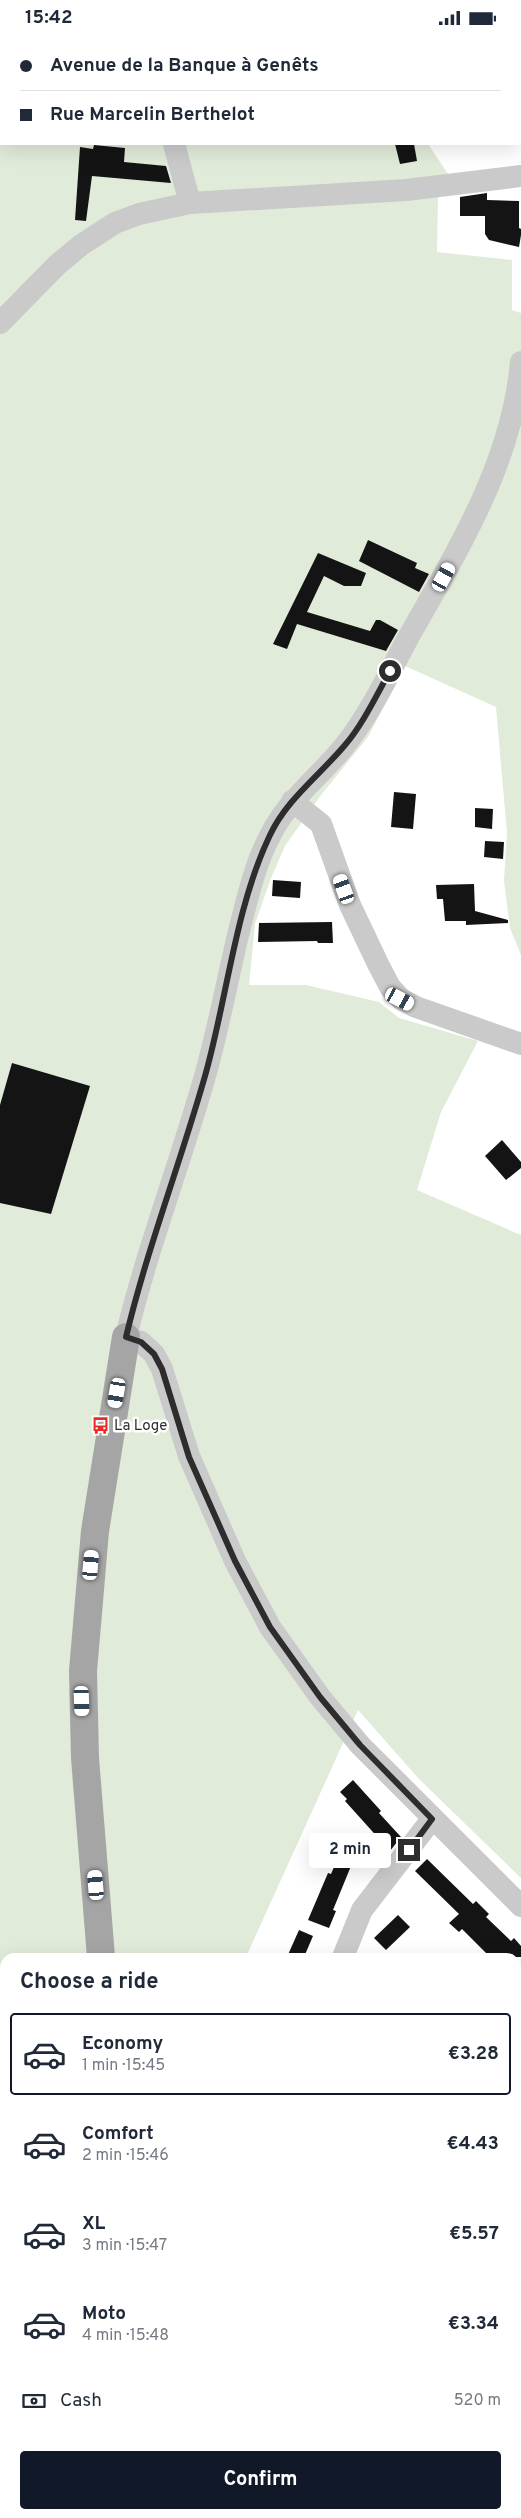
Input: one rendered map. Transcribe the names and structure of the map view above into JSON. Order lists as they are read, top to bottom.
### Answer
{
  "places": {
    "bus stop": ["La Loge"]
  },
  "page": {
    "status": "15:42",
    "banner": ["Avenue de la Banque à Genêts", "Rue Marcelin Berthelot"],
    "bubble": "2 min",
    "heading": "Choose a ride",
    "list": [
      {
        "name": "Economy",
        "note": "1 min · 15:45",
        "value": "€3.28"
      },
      {
        "name": "Comfort",
        "note": "2 min · 15:46",
        "value": "€4.43"
      },
      {
        "name": "XL",
        "note": "3 min · 15:47",
        "value": "€5.57"
      },
      {
        "name": "Moto",
        "note": "4 min · 15:48",
        "value": "€3.34"
      }
    ],
    "pay": ["Cash", "520 m"],
    "buttons": "Confirm"
  }
}
